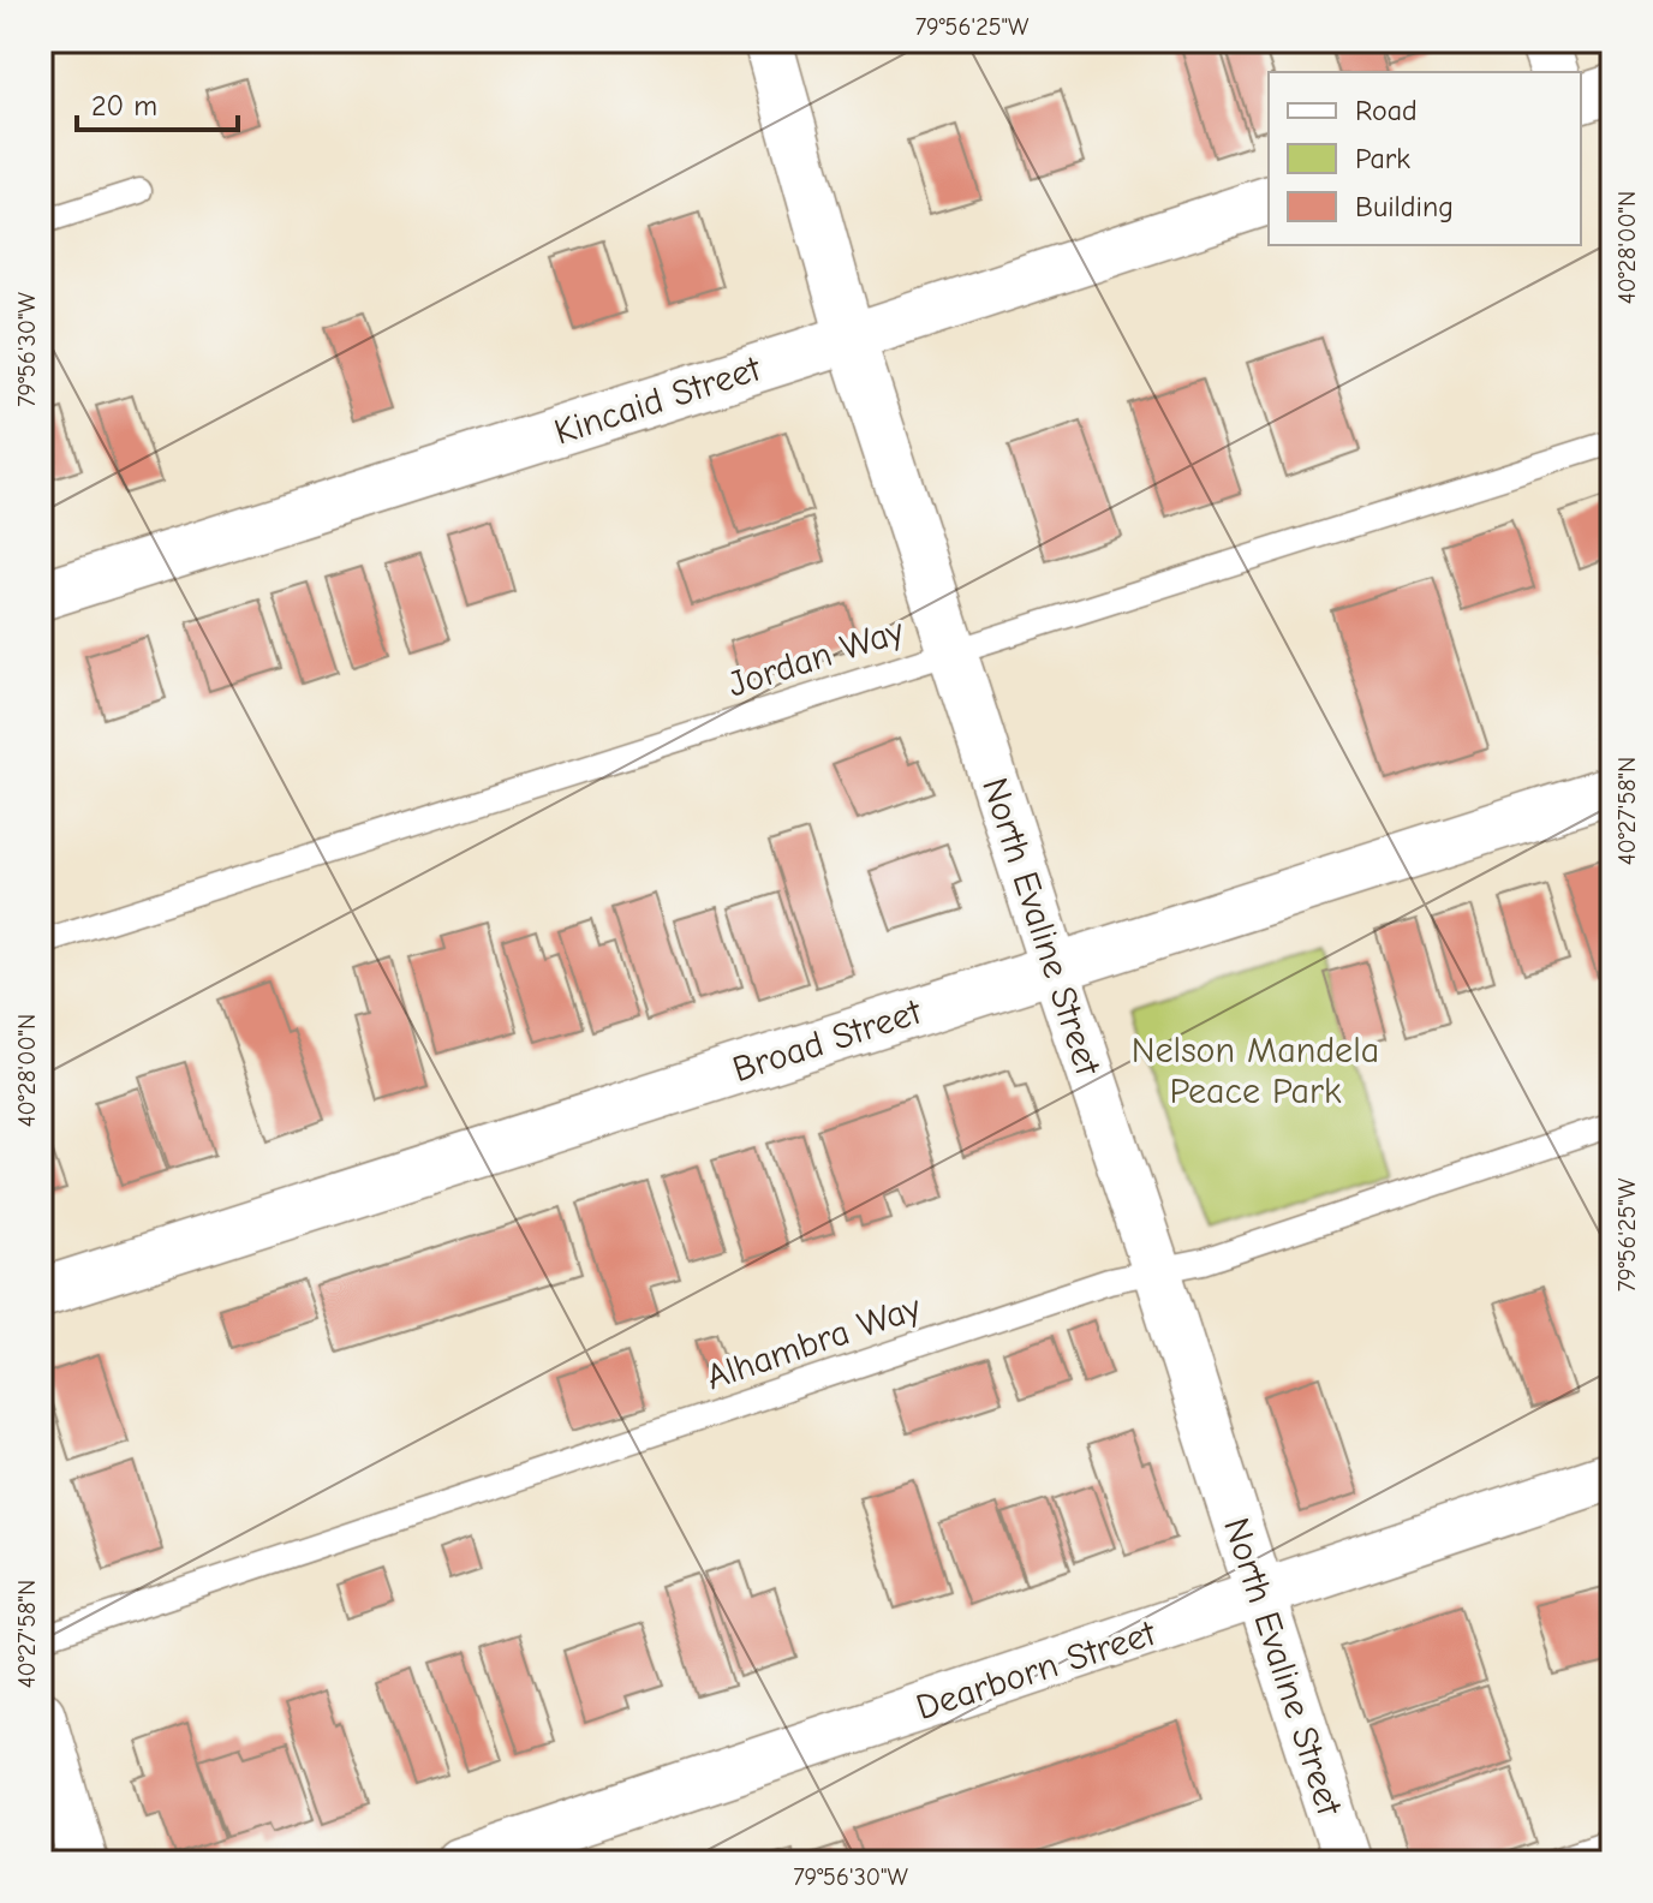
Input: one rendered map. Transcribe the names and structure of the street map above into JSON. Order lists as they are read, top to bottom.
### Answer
{
  "streets": {
    "street": [
      "Kincaid Street",
      "North Evaline Street",
      "Broad Street",
      "Dearborn Street"
    ],
    "lane": ["Jordan Way", "Alhambra Way"]
  },
  "crossings": [
    ["Kincaid Street", "North Evaline Street"],
    ["Jordan Way", "North Evaline Street"],
    ["North Evaline Street", "Broad Street"],
    ["North Evaline Street", "Alhambra Way"],
    ["North Evaline Street", "Dearborn Street"]
  ],
  "parks": ["Nelson Mandela Peace Park"],
  "legend": ["Road", "Park", "Building"],
  "scale_bar": "20 m",
  "coordinates": [
    "79°56'25\"W",
    "40°28'00\"N",
    "79°56'30\"W",
    "40°27'58\"N"
  ]
}
